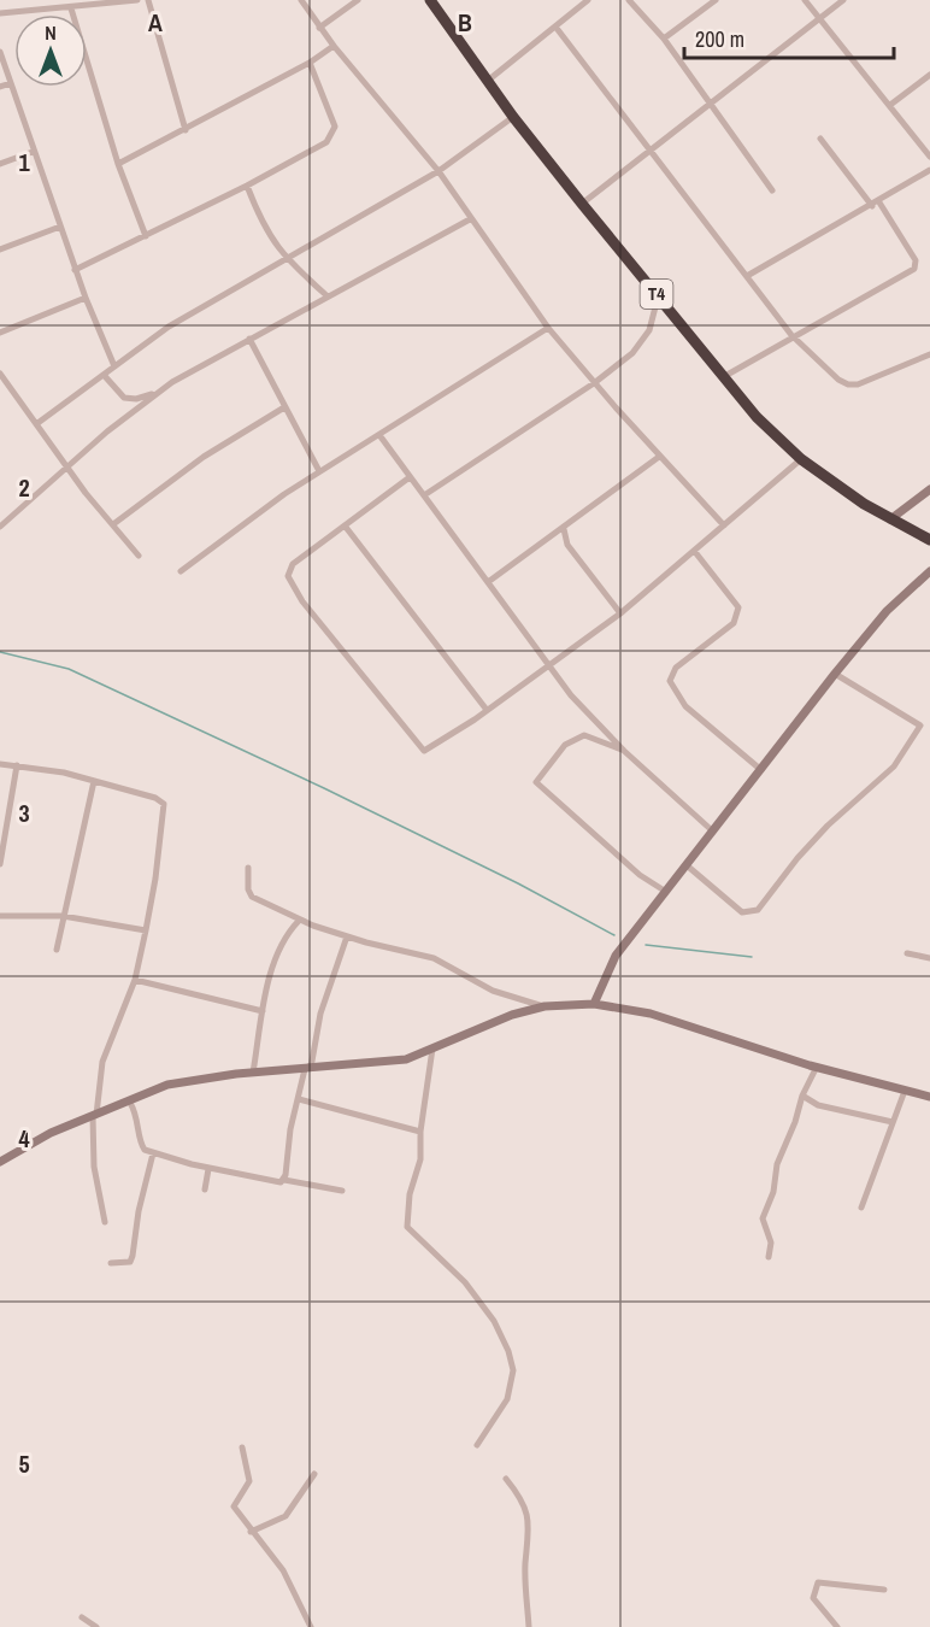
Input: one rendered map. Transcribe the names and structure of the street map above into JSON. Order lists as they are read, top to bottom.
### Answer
{
  "streets": {
    "highway": ["T4"]
  },
  "scale_bar": "200 m",
  "north": "top",
  "grid": {
    "columns": ["A", "B"],
    "rows": [
      "1",
      "2",
      "3",
      "4",
      "5"
    ]
  }
}
